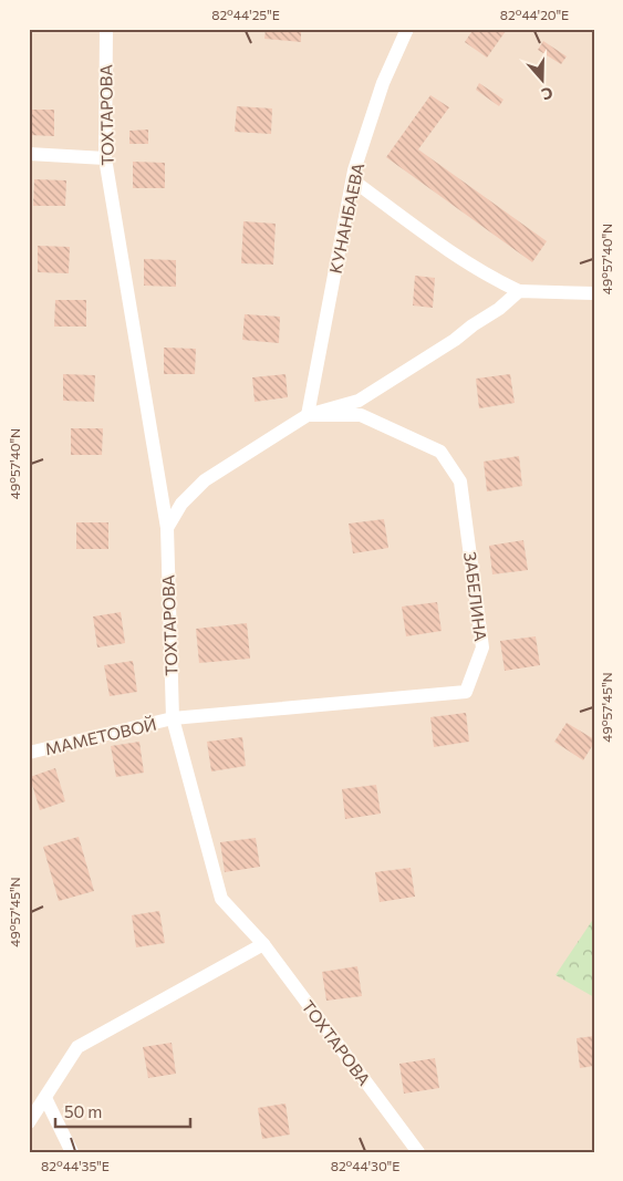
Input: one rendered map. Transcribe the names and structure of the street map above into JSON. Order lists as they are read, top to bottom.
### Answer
{
  "streets": {
    "street": [
      "ТОХТАРОВА",
      "КУНАНБАЕВА",
      "ЗАБЕЛИНА",
      "МАМЕТОВОЙ"
    ]
  },
  "crossings": [
    ["ТОХТАРОВА", "ЗАБЕЛИНА"],
    ["ТОХТАРОВА", "МАМЕТОВОЙ"],
    ["КУНАНБАЕВА", "ЗАБЕЛИНА"],
    ["ЗАБЕЛИНА", "МАМЕТОВОЙ"]
  ],
  "scale_bar": "50 m",
  "north": "bottom",
  "coordinates": [
    "82°44'25\"E",
    "82°44'20\"E",
    "49°57'40\"N",
    "49°57'45\"N",
    "82°44'35\"E",
    "82°44'30\"E"
  ]
}
